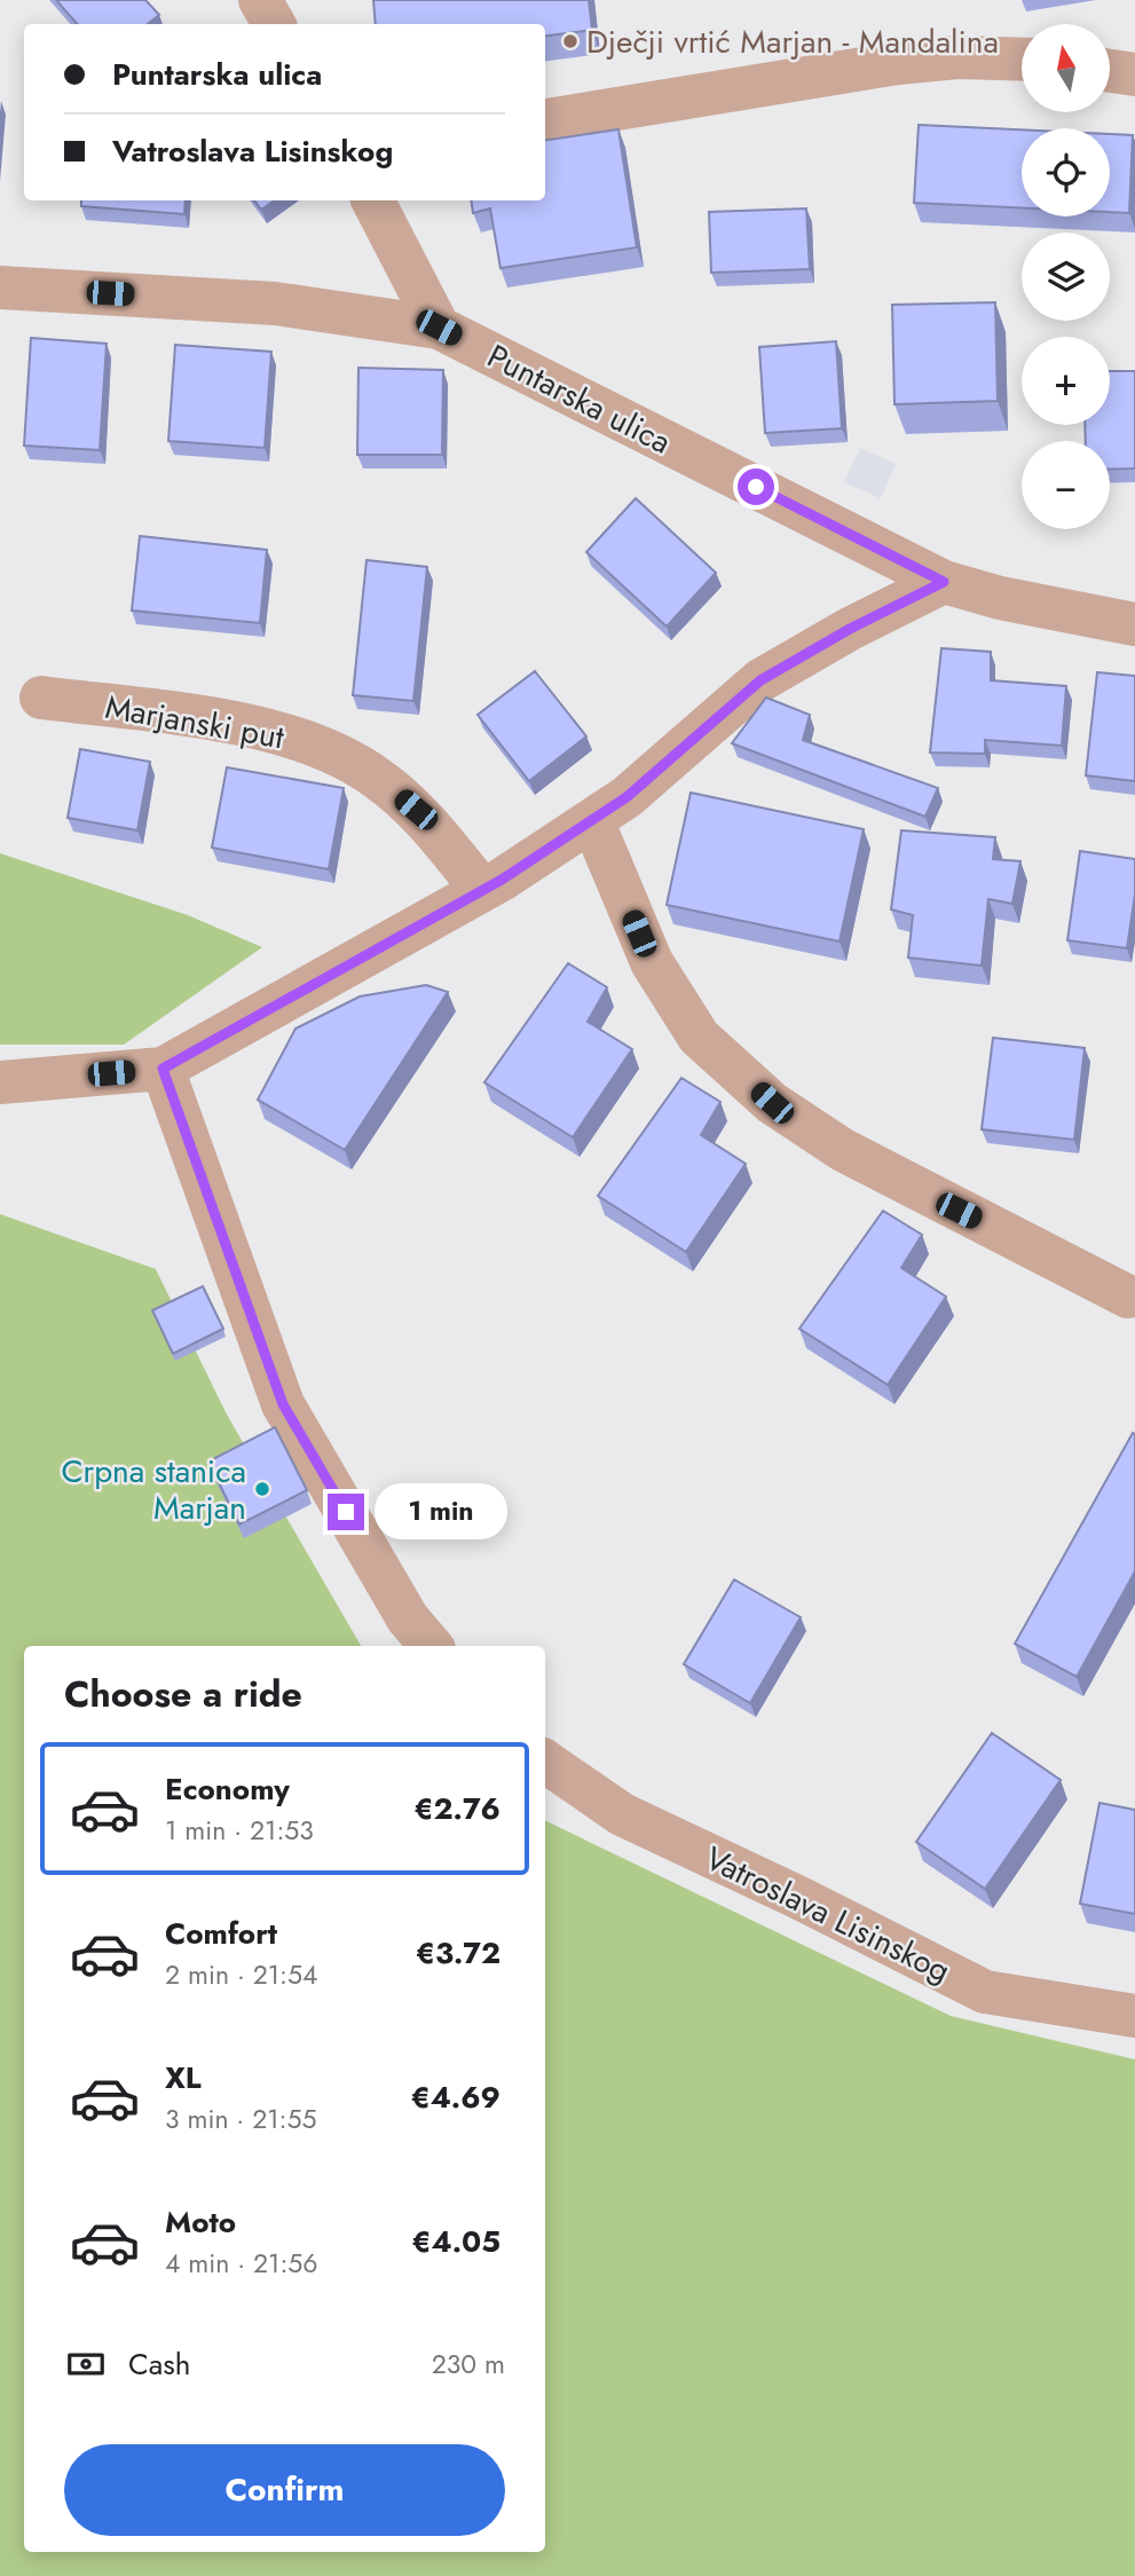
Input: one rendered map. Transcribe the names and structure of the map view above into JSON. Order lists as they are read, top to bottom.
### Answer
{
  "streets": {
    "street": ["Puntarska ulica", "Marjanski put", "Vatroslava Lisinskog"]
  },
  "places": ["Dječji vrtić Marjan - Mandalina", "Crpna stanica Marjan"],
  "north": "top",
  "page": {
    "map_buttons": ["+", "−"],
    "banner": ["Puntarska ulica", "Vatroslava Lisinskog"],
    "bubble": "1 min",
    "heading": "Choose a ride",
    "list": [
      {
        "name": "Economy",
        "note": "1 min · 21:53",
        "value": "€2.76"
      },
      {
        "name": "Comfort",
        "note": "2 min · 21:54",
        "value": "€3.72"
      },
      {
        "name": "XL",
        "note": "3 min · 21:55",
        "value": "€4.69"
      },
      {
        "name": "Moto",
        "note": "4 min · 21:56",
        "value": "€4.05"
      }
    ],
    "pay": ["Cash", "230 m"],
    "buttons": "Confirm"
  }
}
